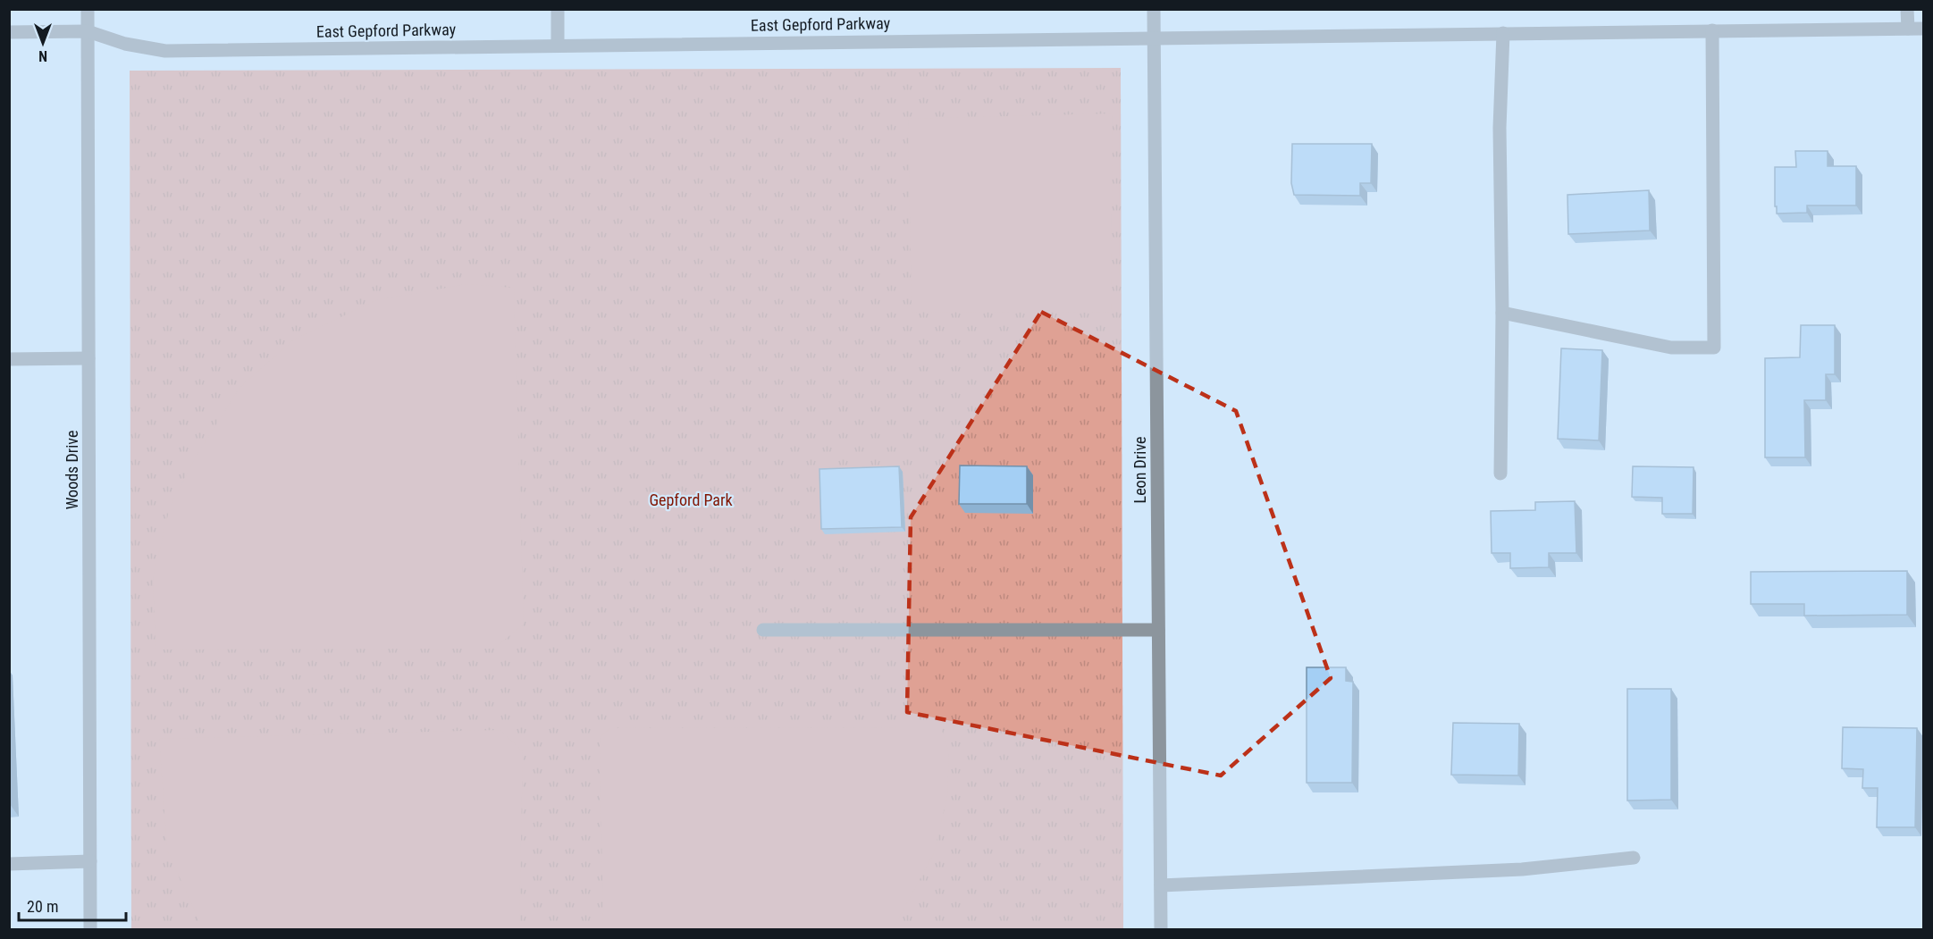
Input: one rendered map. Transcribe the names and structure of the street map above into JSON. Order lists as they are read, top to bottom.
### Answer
{
  "streets": {
    "street": ["East Gepford Parkway", "Woods Drive", "Leon Drive"]
  },
  "crossings": [
    ["East Gepford Parkway", "Woods Drive"],
    ["East Gepford Parkway", "Leon Drive"]
  ],
  "parks": ["Gepford Park"],
  "scale_bar": "20 m",
  "north": "bottom"
}
